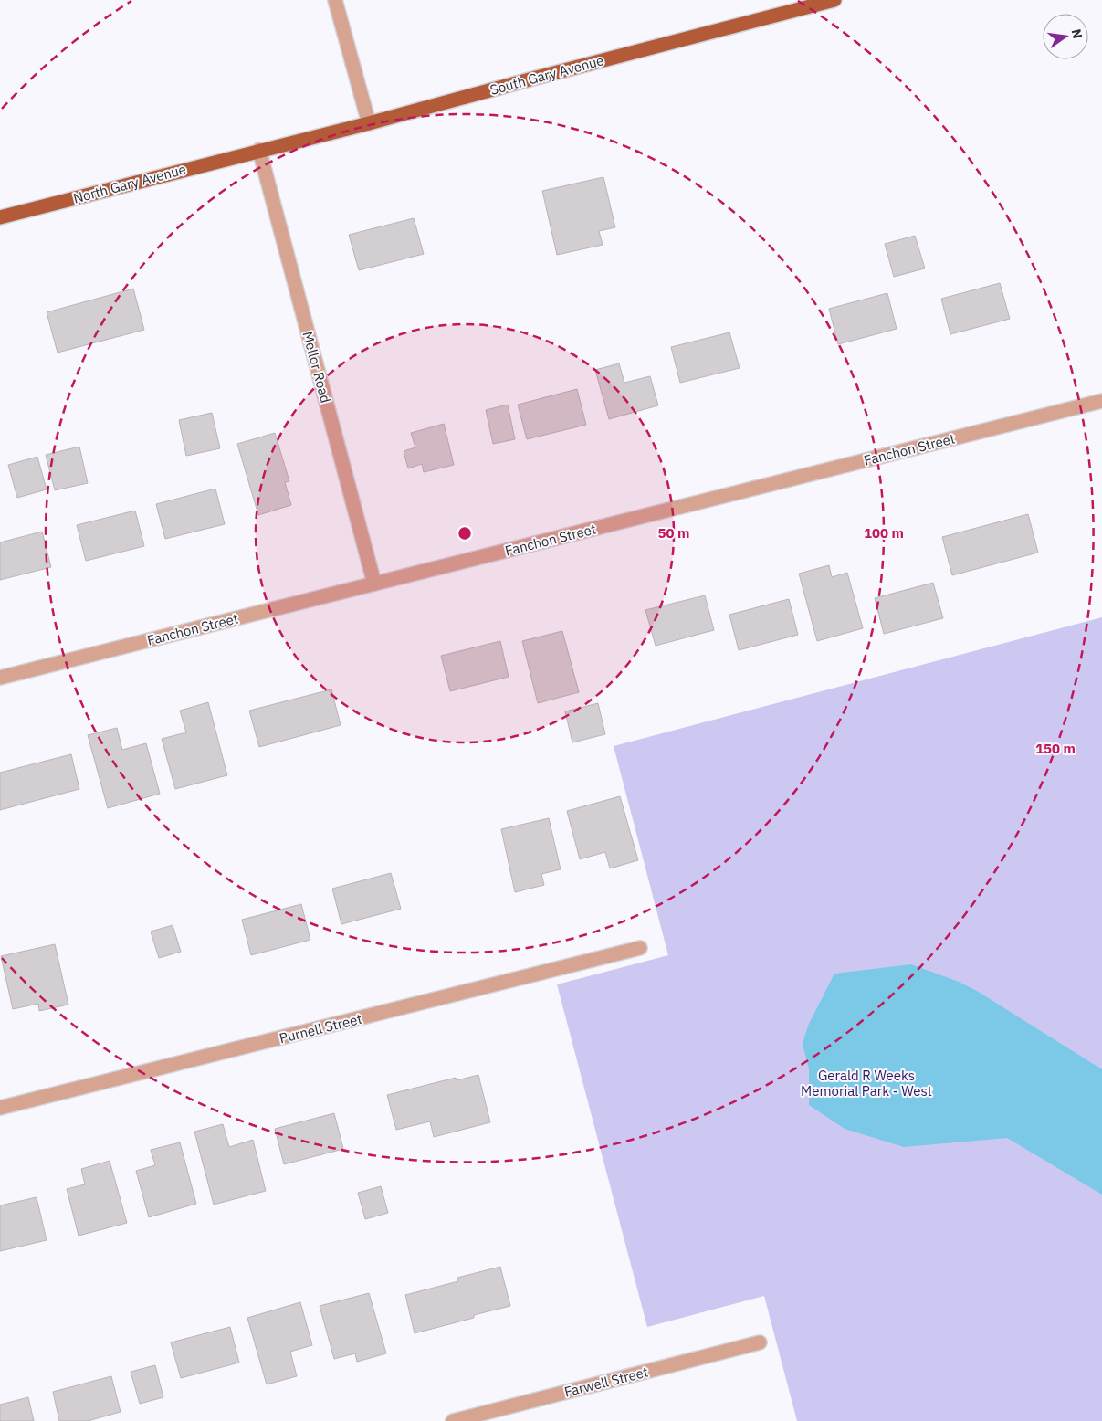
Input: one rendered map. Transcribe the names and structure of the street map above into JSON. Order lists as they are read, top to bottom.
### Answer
{
  "streets": {
    "main road": ["South Gary Avenue", "North Gary Avenue"],
    "street": [
      "Mellor Road",
      "Fanchon Street",
      "Purnell Street",
      "Farwell Street"
    ]
  },
  "crossings": [
    ["South Gary Avenue", "North Gary Avenue"],
    ["South Gary Avenue", "Mellor Road"],
    ["North Gary Avenue", "Mellor Road"],
    ["Mellor Road", "Fanchon Street"]
  ],
  "parks": ["Gerald R Weeks Memorial Park - West"],
  "north": "right",
  "rings": ["50 m", "100 m", "150 m"]
}
